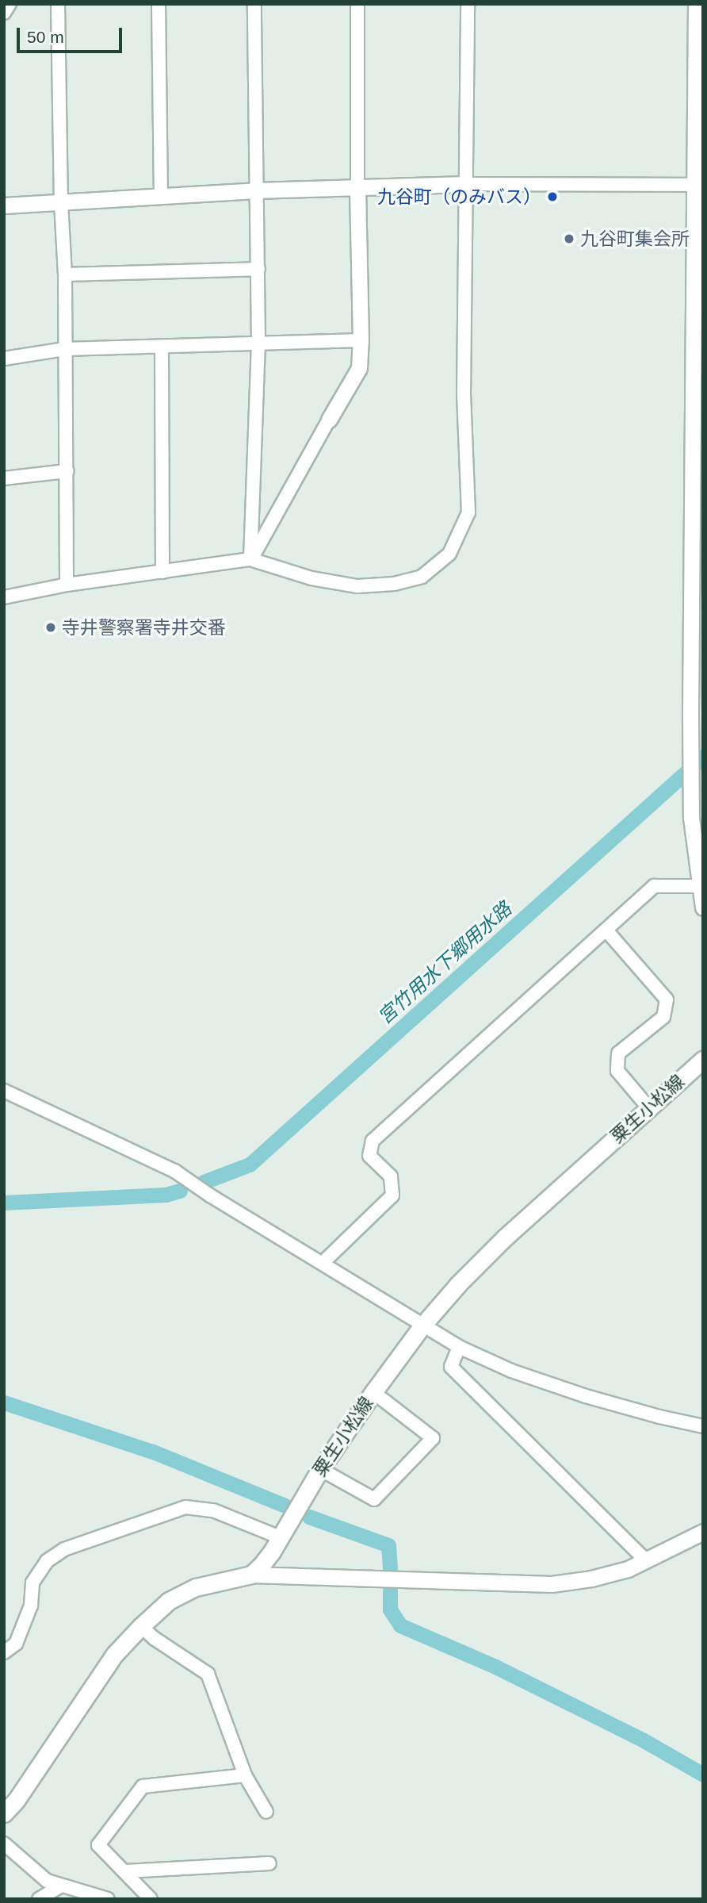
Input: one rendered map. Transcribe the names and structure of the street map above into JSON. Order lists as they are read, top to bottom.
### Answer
{
  "streets": {
    "main road": ["粟生小松線"]
  },
  "water": ["宮竹用水下郷用水路"],
  "places": ["九谷町（のみバス）", "九谷町集会所", "寺井警察署寺井交番"],
  "scale_bar": "50 m"
}
